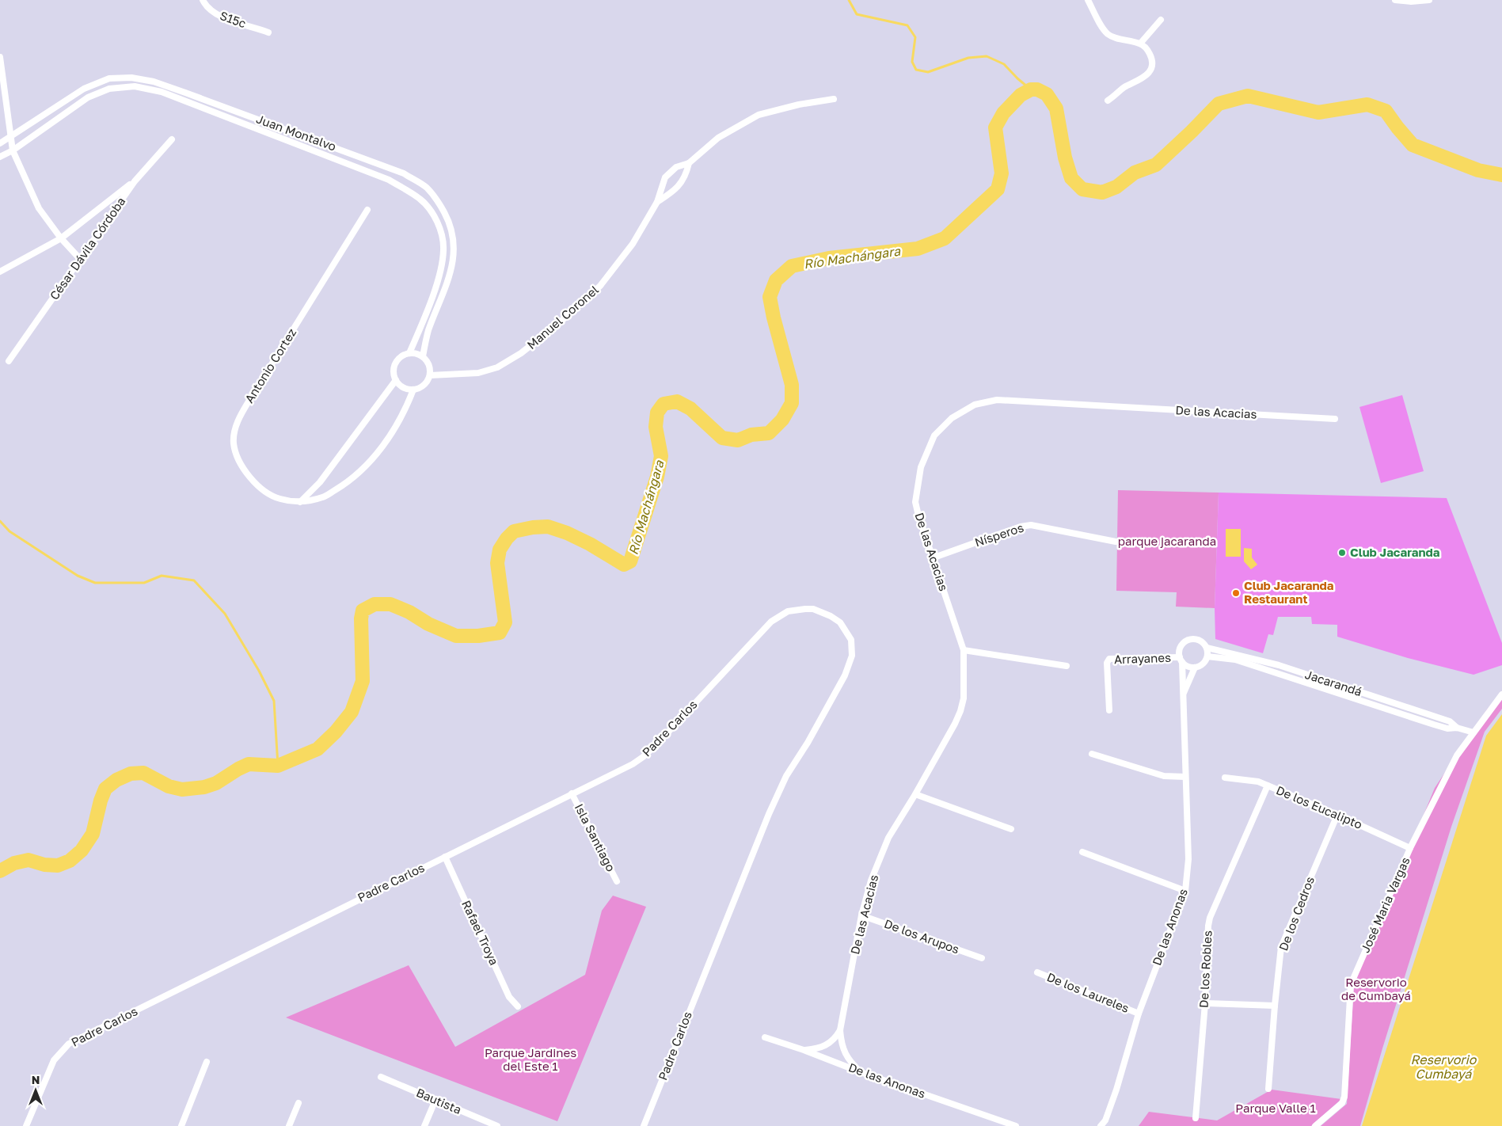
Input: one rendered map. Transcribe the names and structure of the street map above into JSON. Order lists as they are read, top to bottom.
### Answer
{
  "streets": {
    "street": [
      "S15c",
      "Juan Montalvo",
      "César Dávila Córdoba",
      "Manuel Coronel",
      "Antonio Cortez",
      "De las Acacias",
      "Nísperos",
      "Arrayanes",
      "Jacarandá",
      "Padre Carlos",
      "De los Eucalipto",
      "Isla Santiago",
      "José Maria Vargas",
      "De los Cedros",
      "De las Anonas",
      "Rafael Troya",
      "De los Arupos",
      "De los Robles",
      "De los Laureles",
      "Bautista"
    ]
  },
  "crossings": [
    ["Juan Montalvo", "Manuel Coronel"],
    ["De las Acacias", "Nísperos"],
    ["De las Acacias", "De los Arupos"],
    ["Arrayanes", "Jacarandá"],
    ["Arrayanes", "De las Anonas"],
    ["Jacarandá", "José Maria Vargas"],
    ["Jacarandá", "De las Anonas"],
    ["Padre Carlos", "Isla Santiago"],
    ["Padre Carlos", "Rafael Troya"],
    ["De los Eucalipto", "José Maria Vargas"],
    ["De los Eucalipto", "De los Cedros"],
    ["De los Eucalipto", "De los Robles"],
    ["De las Anonas", "De los Laureles"]
  ],
  "water": ["Río Machángara", "Reservorio Cumbayá"],
  "parks": [
    "parque jacaranda",
    "Reservorio de Cumbayá",
    "Parque Jardines del Este 1",
    "Parque Valle 1"
  ],
  "places": ["Club Jacaranda", "Club Jacaranda Restaurant"],
  "north": "top"
}
